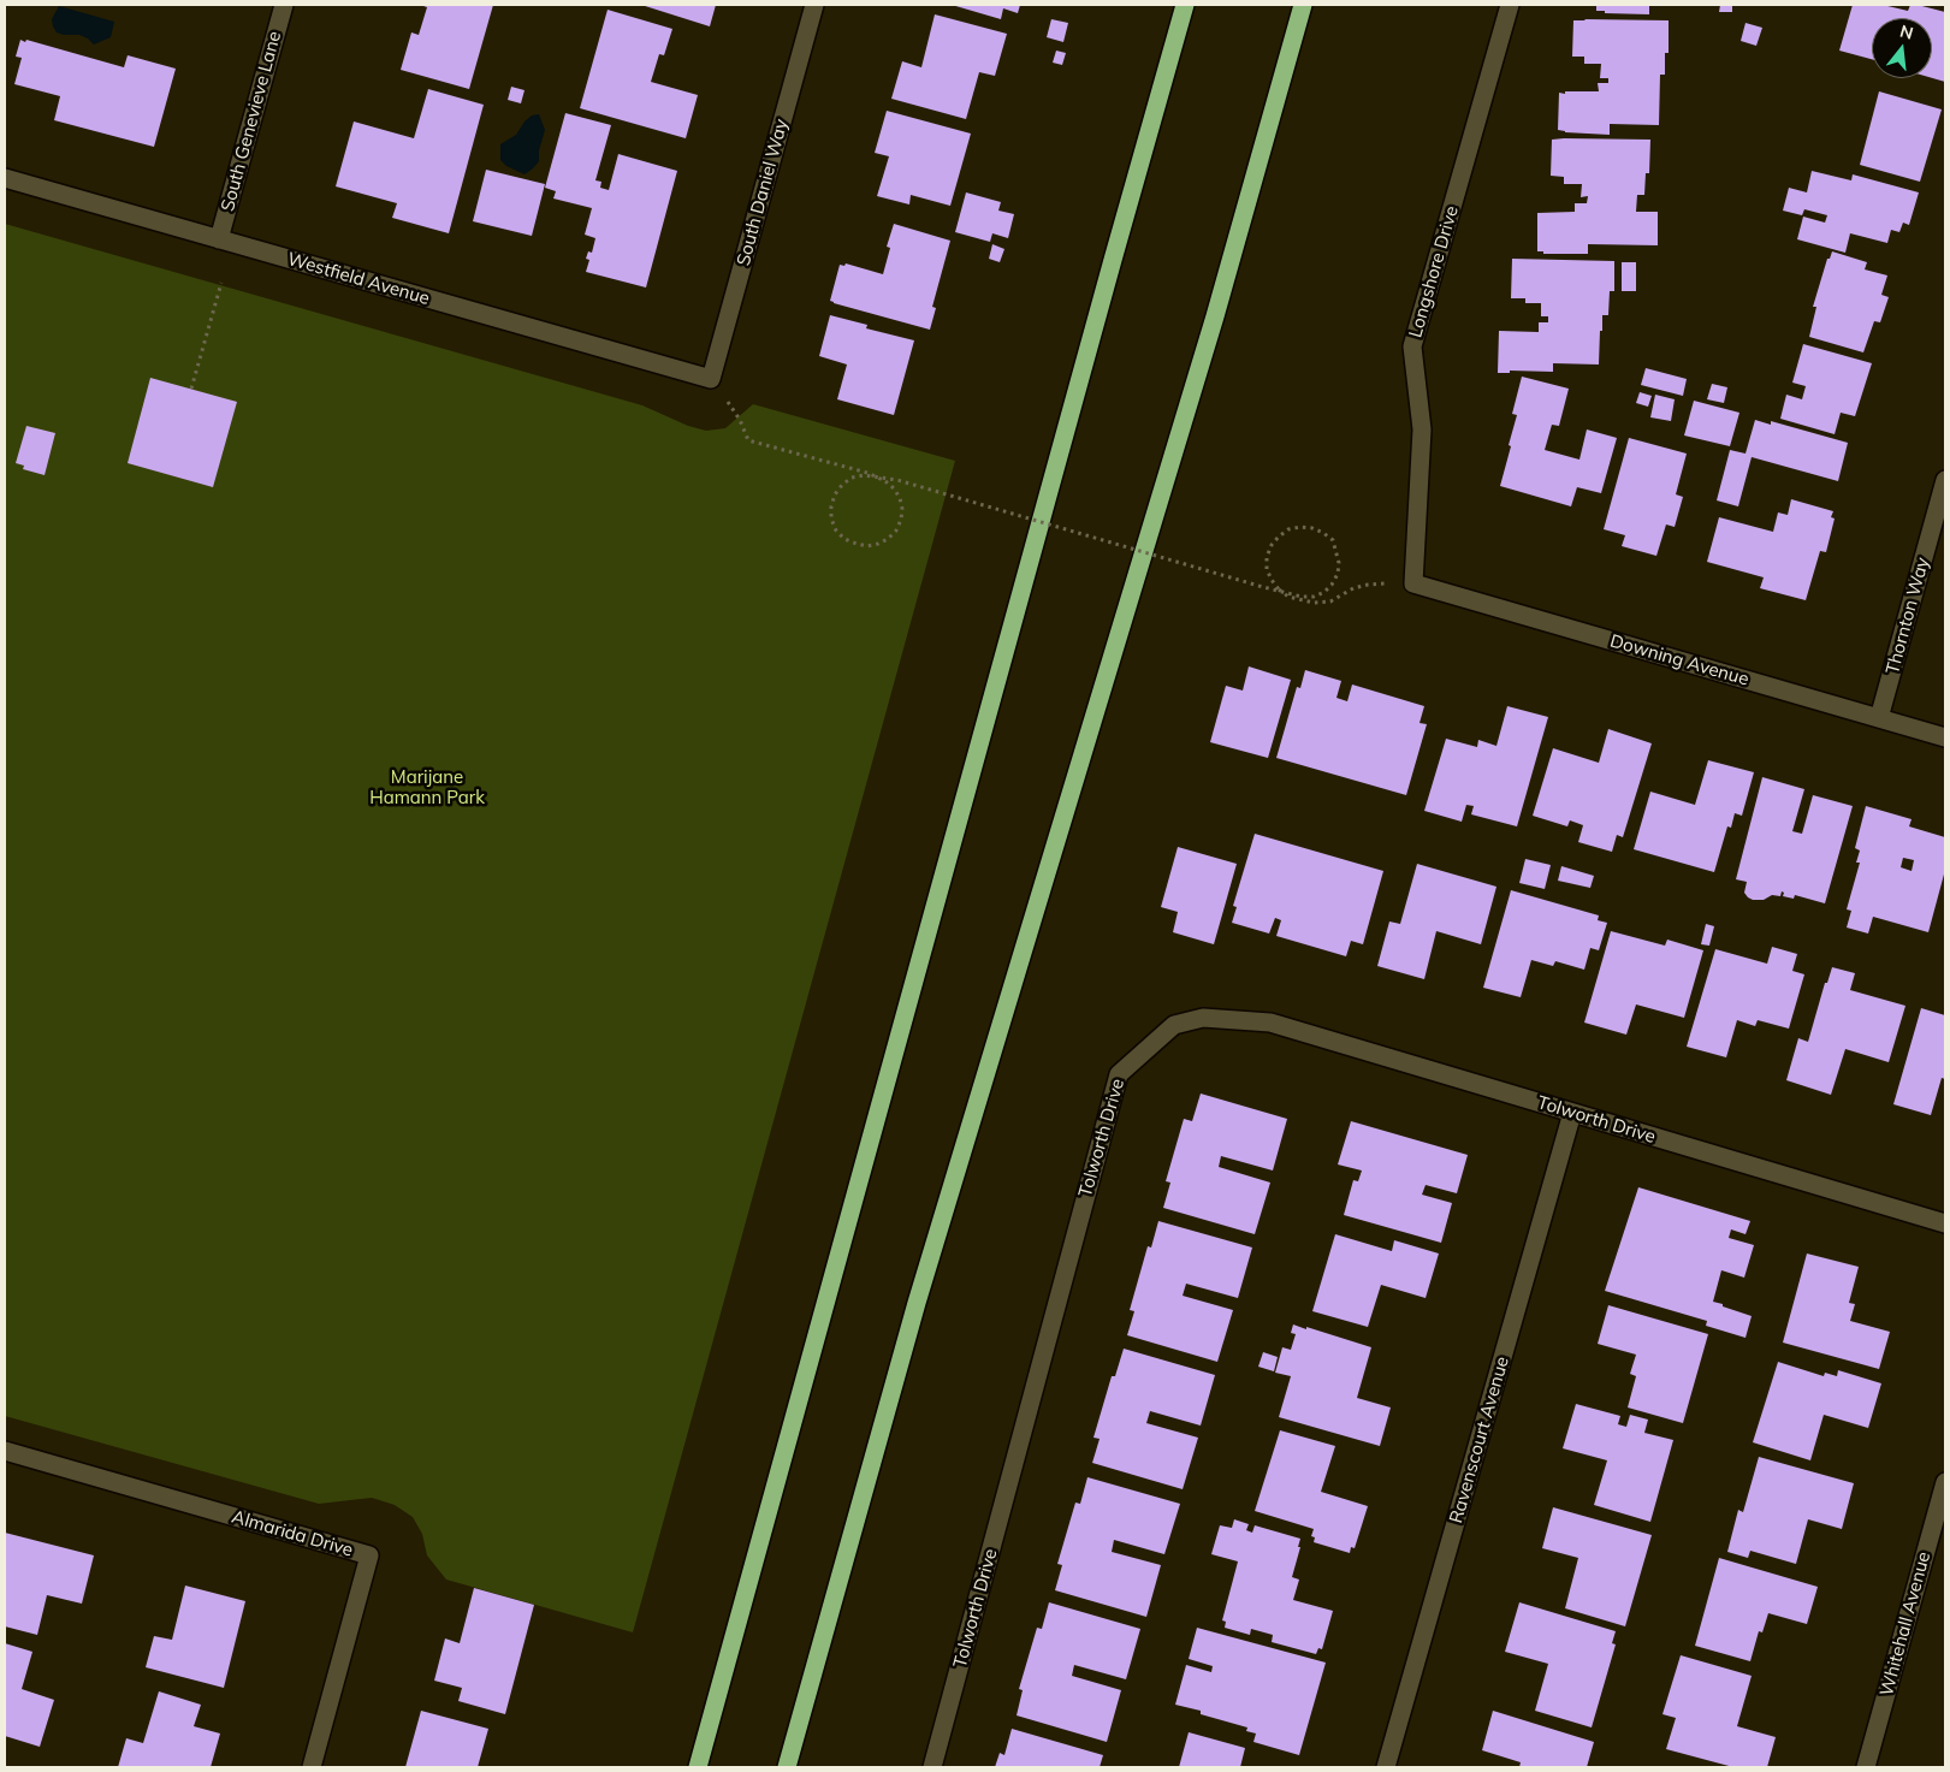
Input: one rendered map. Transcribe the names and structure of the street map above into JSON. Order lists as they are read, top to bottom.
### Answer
{
  "streets": {
    "street": [
      "South Genevieve Lane",
      "South Daniel Way",
      "Longshore Drive",
      "Westfield Avenue",
      "Thornton Way",
      "Downing Avenue",
      "Tolworth Drive",
      "Ravenscourt Avenue",
      "Almarida Drive",
      "Whitehall Avenue"
    ]
  },
  "crossings": [
    ["South Genevieve Lane", "Westfield Avenue"],
    ["South Daniel Way", "Westfield Avenue"],
    ["Longshore Drive", "Downing Avenue"],
    ["Thornton Way", "Downing Avenue"],
    ["Tolworth Drive", "Ravenscourt Avenue"]
  ],
  "parks": ["Marijane Hamann Park"],
  "north": "top"
}
